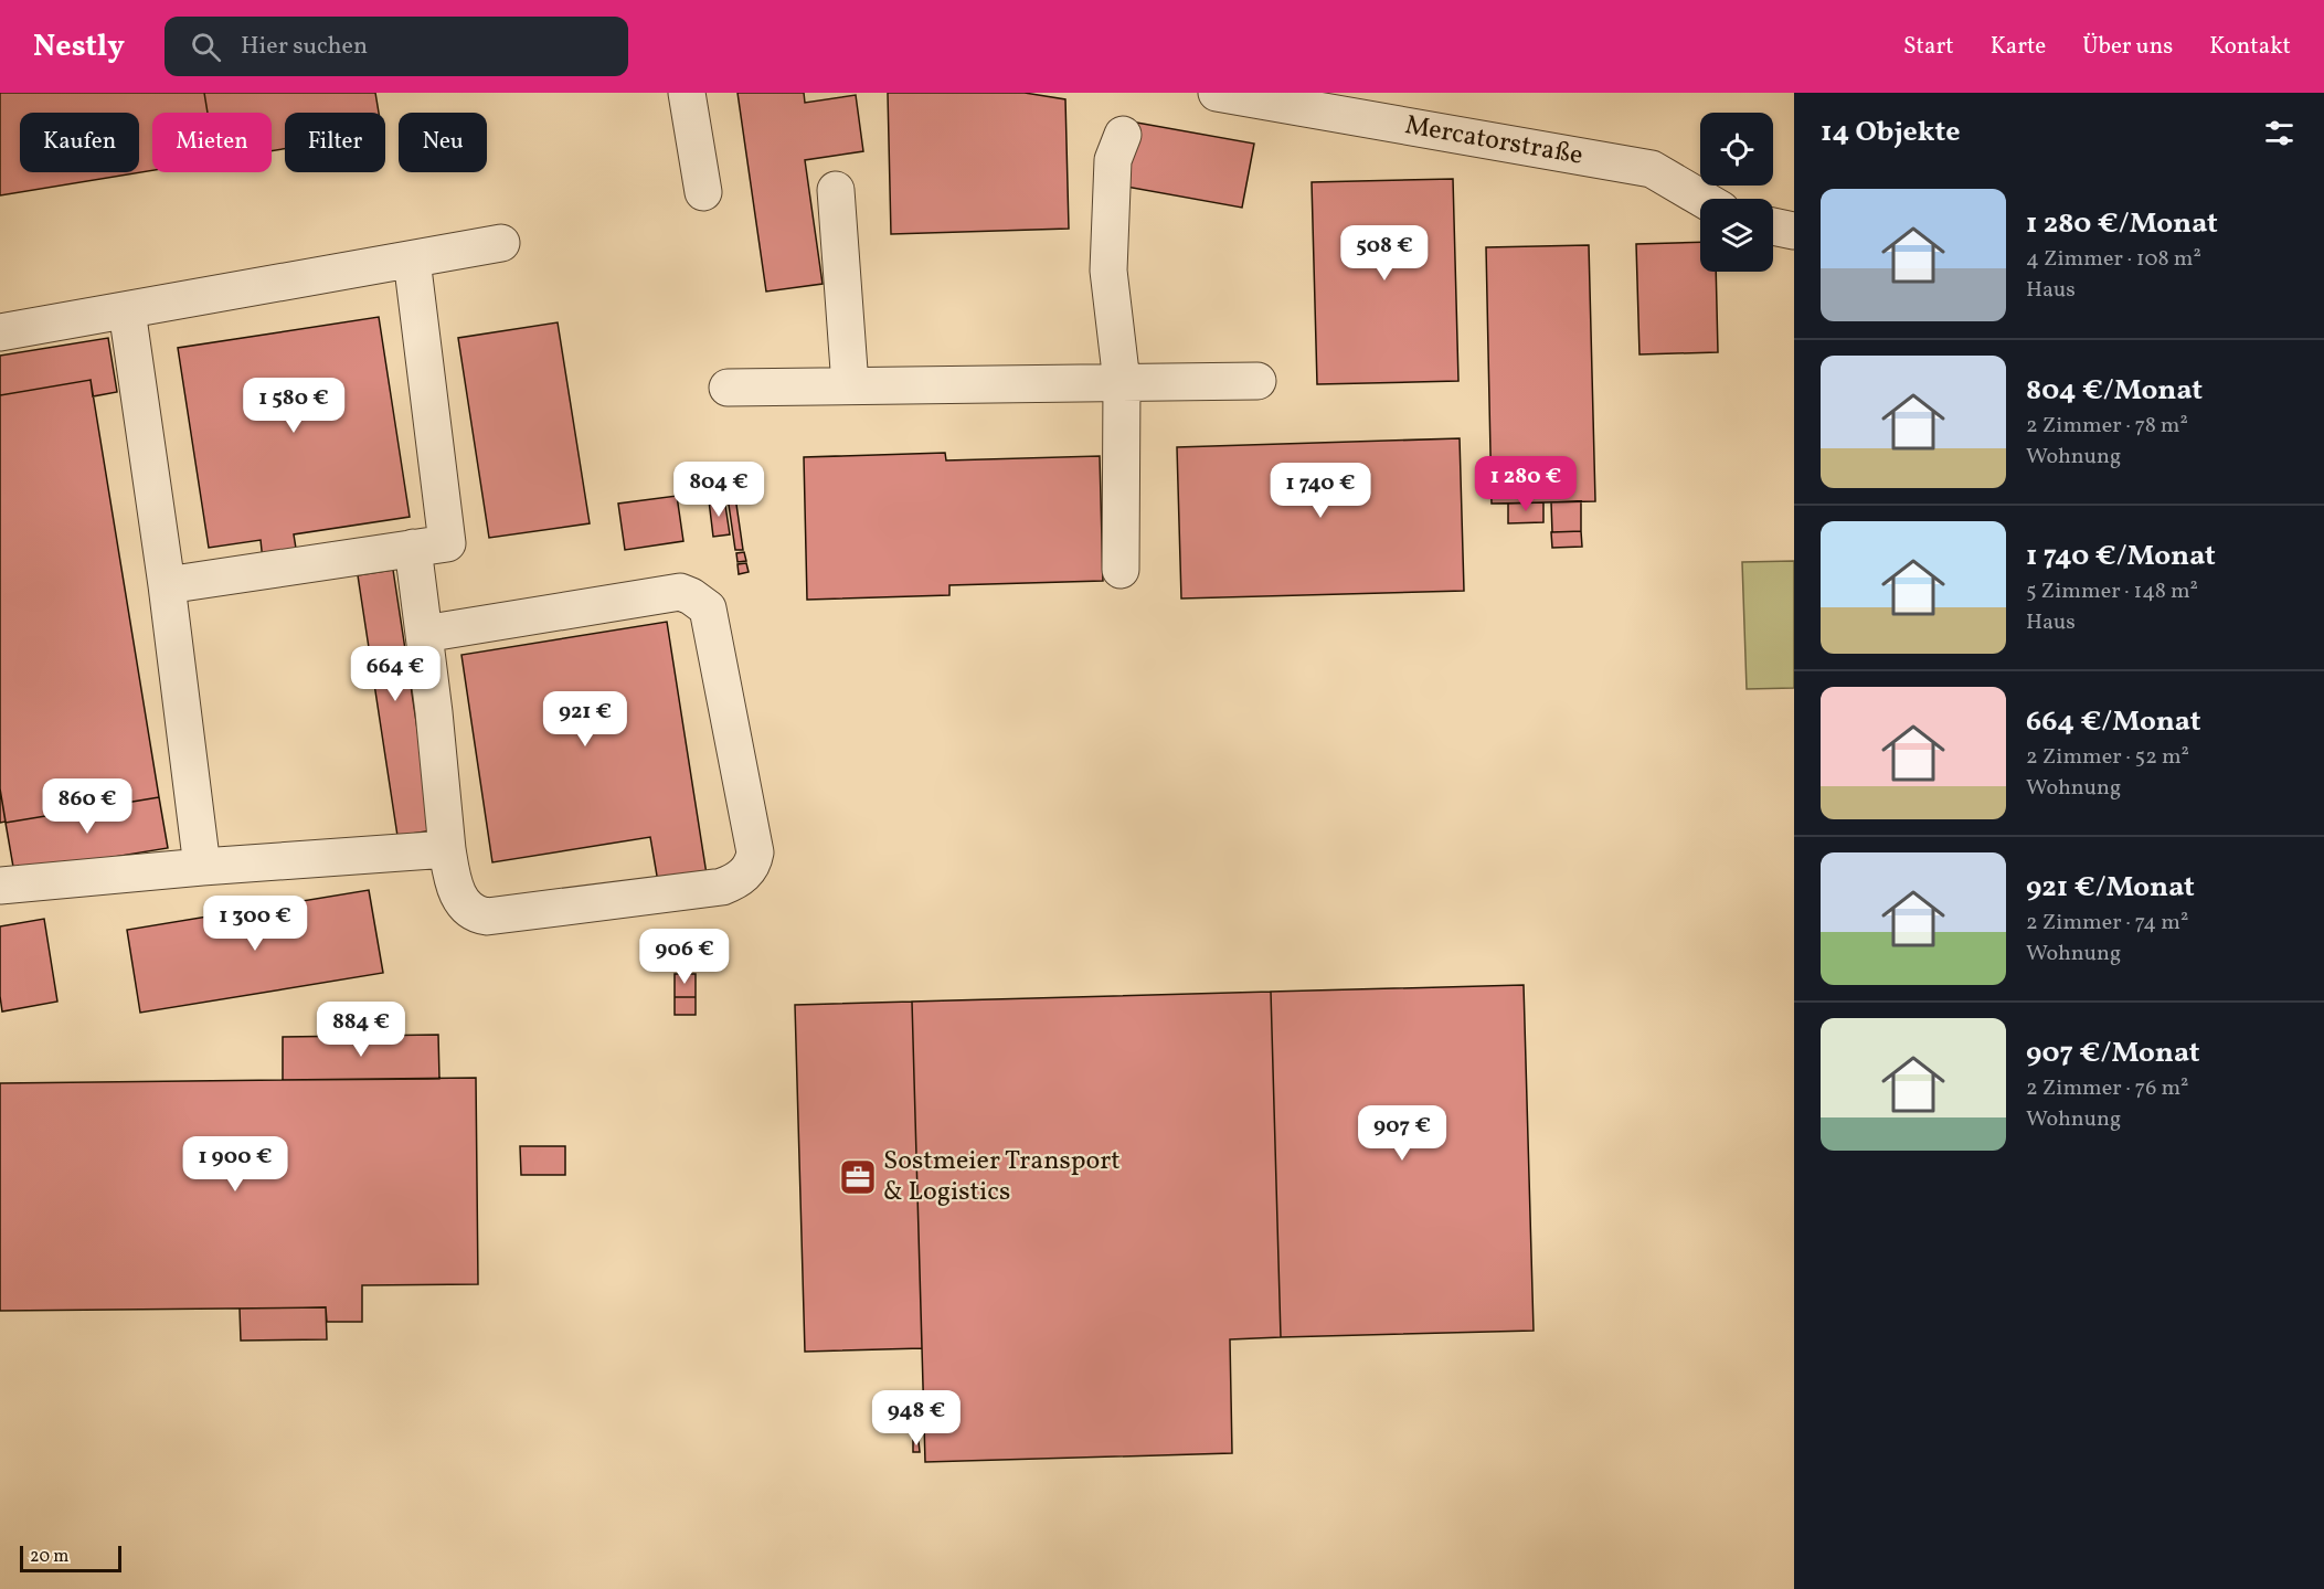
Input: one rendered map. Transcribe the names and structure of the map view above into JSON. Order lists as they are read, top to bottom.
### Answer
{
  "streets": {
    "street": ["Mercatorstraße"]
  },
  "places": {
    "office": ["Sostmeier Transport & Logistics"]
  },
  "scale_bar": "20 m",
  "page": {
    "header": "Nestly",
    "search": "Hier suchen",
    "nav": [
      "Start",
      "Karte",
      "Über uns",
      "Kontakt"
    ],
    "heading": "14 Objekte",
    "chip": [
      "Kaufen",
      "Mieten",
      "Filter",
      "Neu"
    ],
    "list": [
      {
        "name": "1 280 €/Monat",
        "note": "4 Zimmer · 108 m² · Haus"
      },
      {
        "name": "804 €/Monat",
        "note": "2 Zimmer · 78 m² · Wohnung"
      },
      {
        "name": "1 740 €/Monat",
        "note": "5 Zimmer · 148 m² · Haus"
      },
      {
        "name": "664 €/Monat",
        "note": "2 Zimmer · 52 m² · Wohnung"
      },
      {
        "name": "921 €/Monat",
        "note": "2 Zimmer · 74 m² · Wohnung"
      },
      {
        "name": "907 €/Monat",
        "note": "2 Zimmer · 76 m² · Wohnung"
      }
    ],
    "price": [
      "508 €",
      "1 580 €",
      "1 280 €",
      "804 €",
      "1 740 €",
      "664 €",
      "921 €",
      "860 €",
      "1 300 €",
      "906 €",
      "884 €",
      "907 €",
      "1 900 €",
      "948 €"
    ],
    "scale": "20 m"
  }
}
